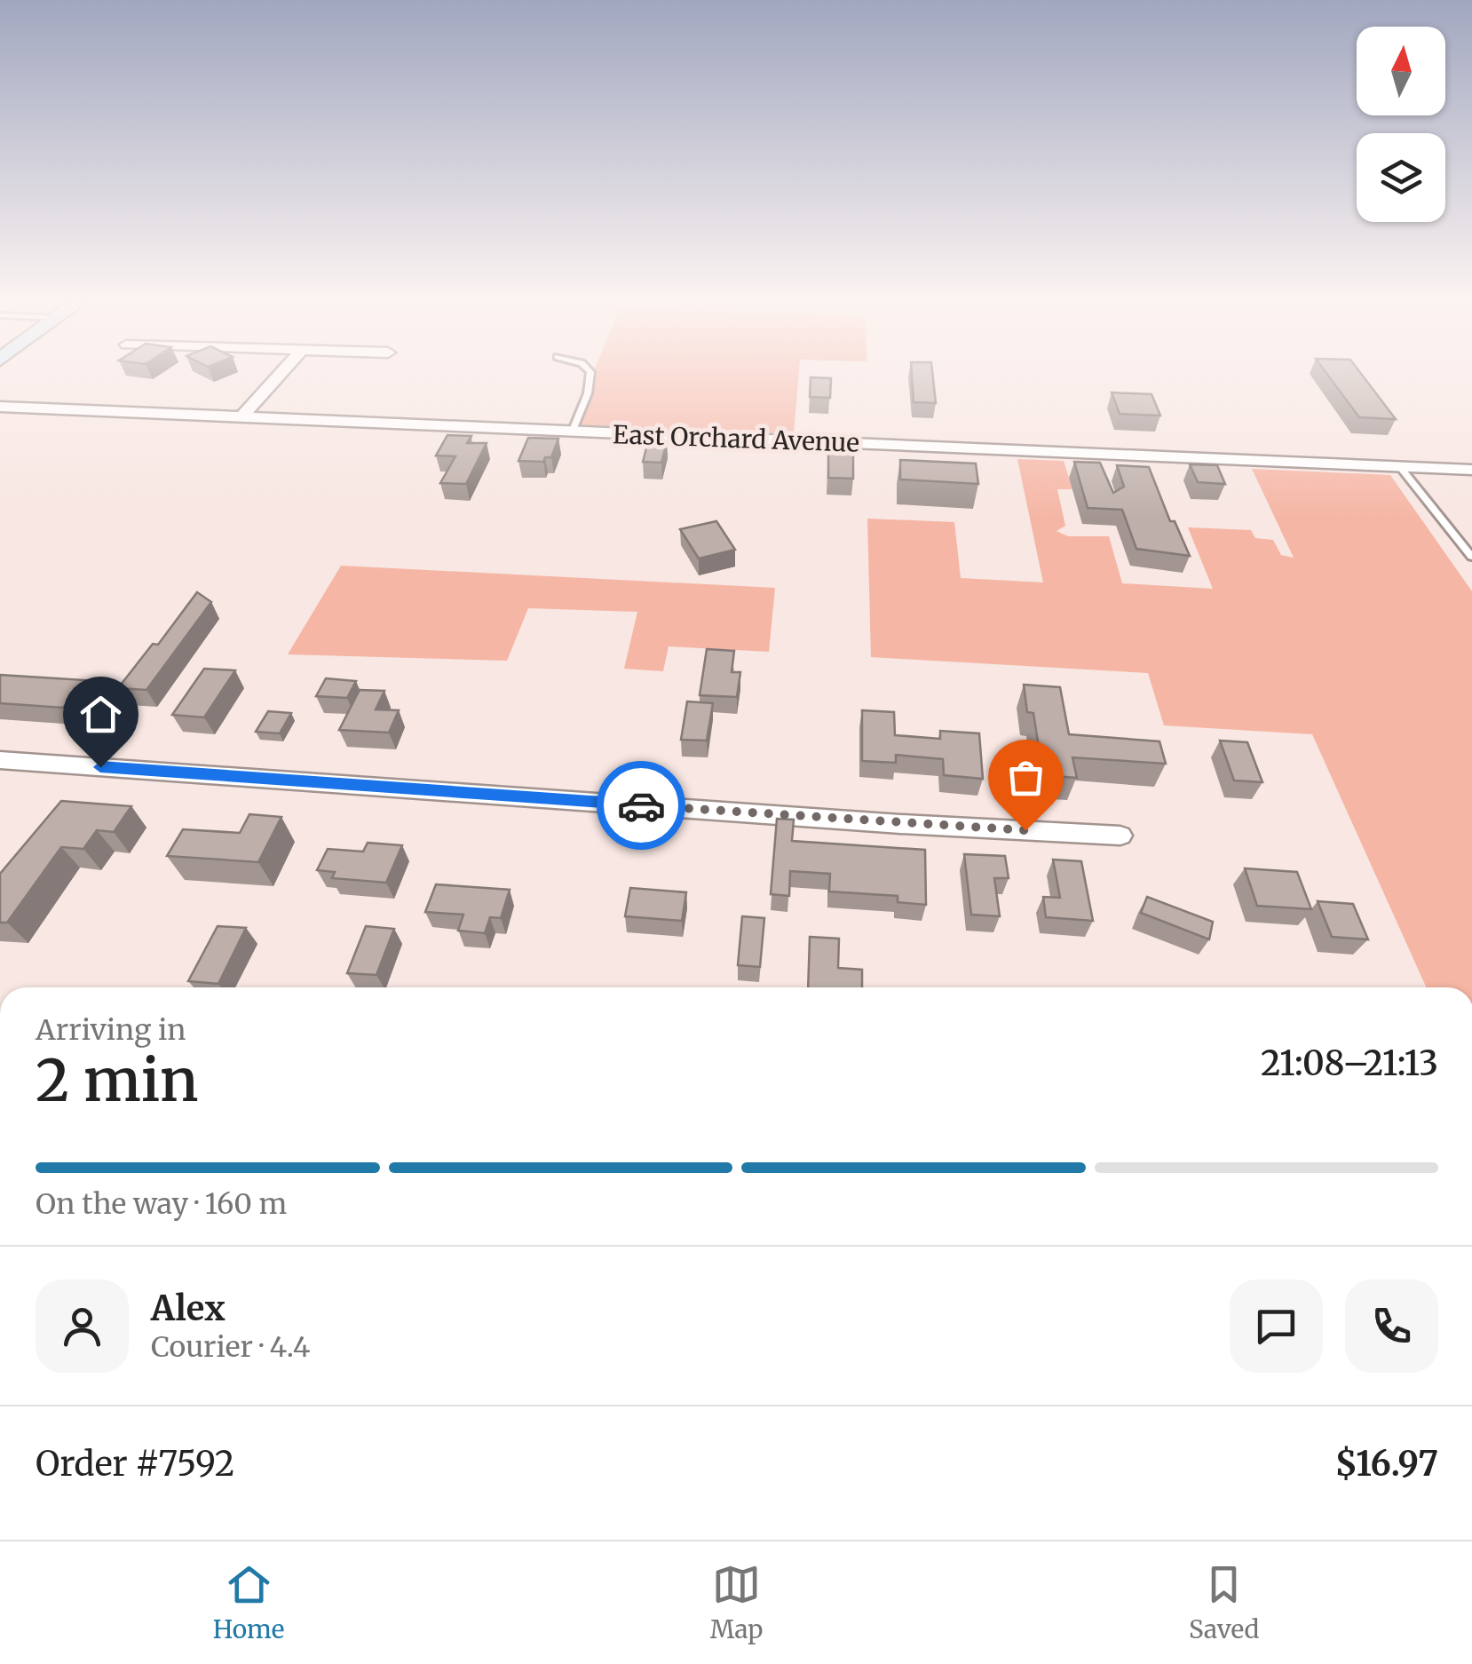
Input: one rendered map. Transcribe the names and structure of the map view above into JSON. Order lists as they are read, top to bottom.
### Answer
{
  "streets": {
    "street": ["East Orchard Avenue"]
  },
  "north": "top",
  "page": {
    "heading": ["2 min", "Arriving in", "21:08–21:13"],
    "panel": [
      "Alex",
      "Courier · 4.4",
      "Order #7592",
      "$16.97"
    ],
    "bar": "On the way · 160 m",
    "tabs": ["Home", "Map", "Saved"]
  }
}
